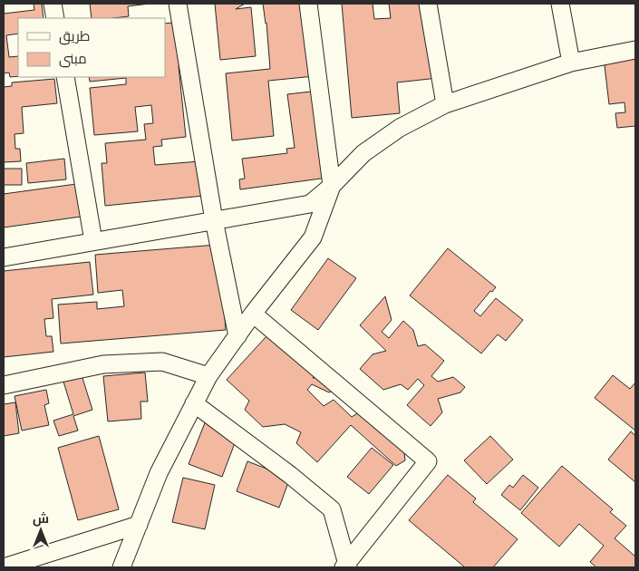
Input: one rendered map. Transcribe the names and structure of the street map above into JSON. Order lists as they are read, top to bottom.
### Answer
{
  "legend": ["طريق", "مبنى"],
  "north": "top"
}
